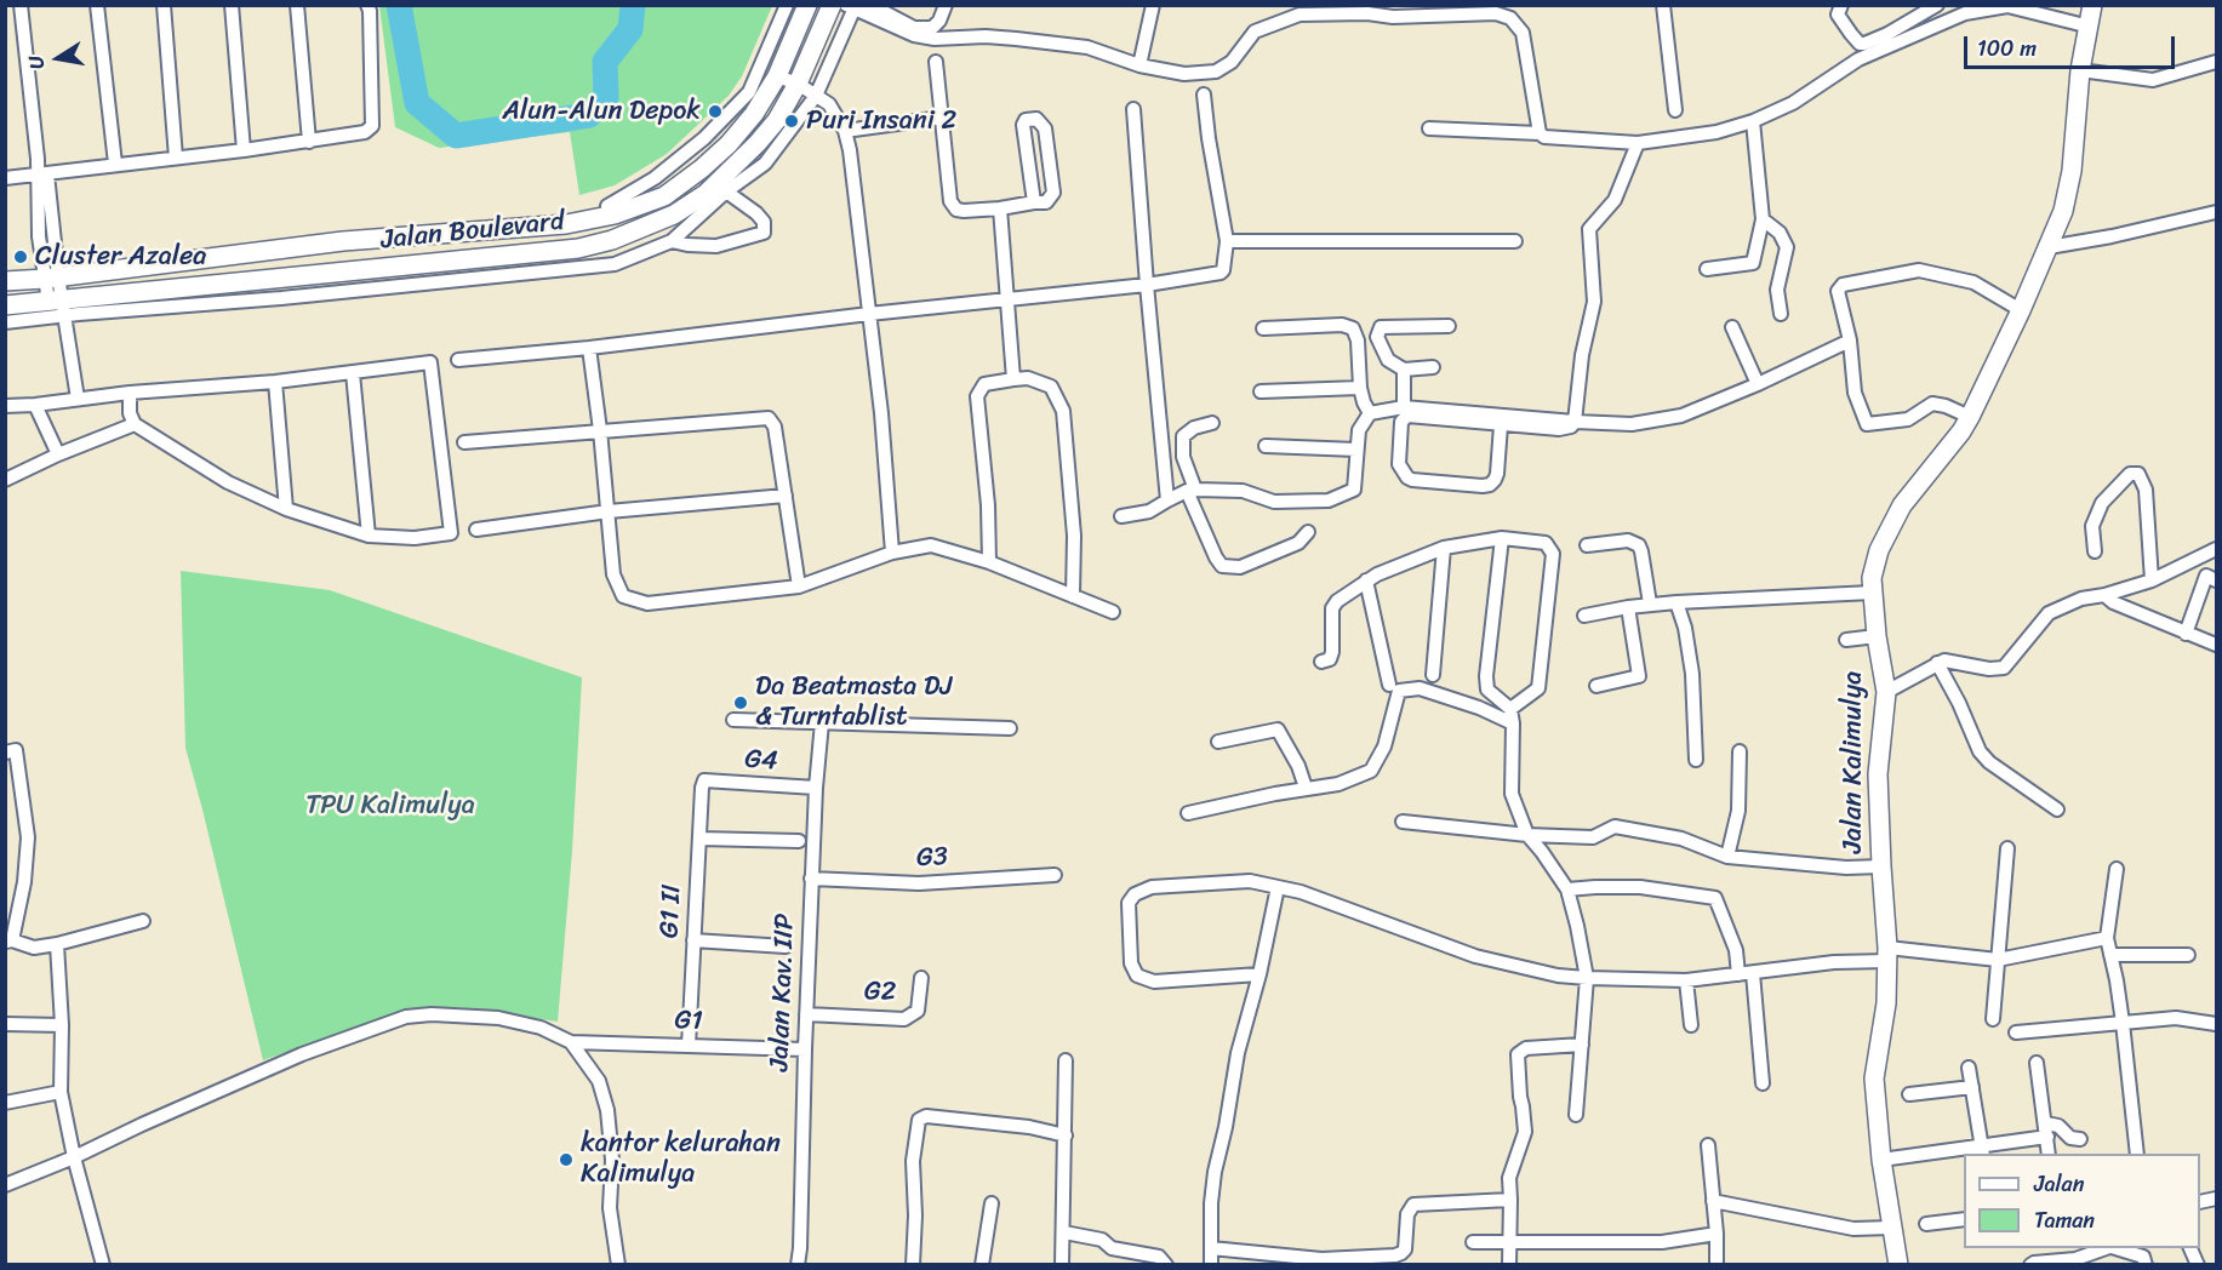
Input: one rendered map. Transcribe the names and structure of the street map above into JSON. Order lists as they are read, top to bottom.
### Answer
{
  "streets": {
    "main road": ["Jalan Boulevard", "Jalan Kalimulya"],
    "street": [
      "G4",
      "G3",
      "G1 II",
      "Jalan Kav. IIP",
      "G2",
      "G1"
    ]
  },
  "crossings": [
    ["G4", "G1 II"],
    ["G4", "Jalan Kav. IIP"],
    ["G3", "Jalan Kav. IIP"],
    ["G1 II", "G1"],
    ["Jalan Kav. IIP", "G2"],
    ["Jalan Kav. IIP", "G1"]
  ],
  "parks": ["TPU Kalimulya"],
  "places": [
    "Alun-Alun Depok",
    "Puri Insani 2",
    "Cluster Azalea",
    "Da Beatmasta DJ & Turntablist",
    "kantor kelurahan Kalimulya"
  ],
  "legend": ["Jalan", "Taman"],
  "scale_bar": "100 m",
  "north": "left"
}
